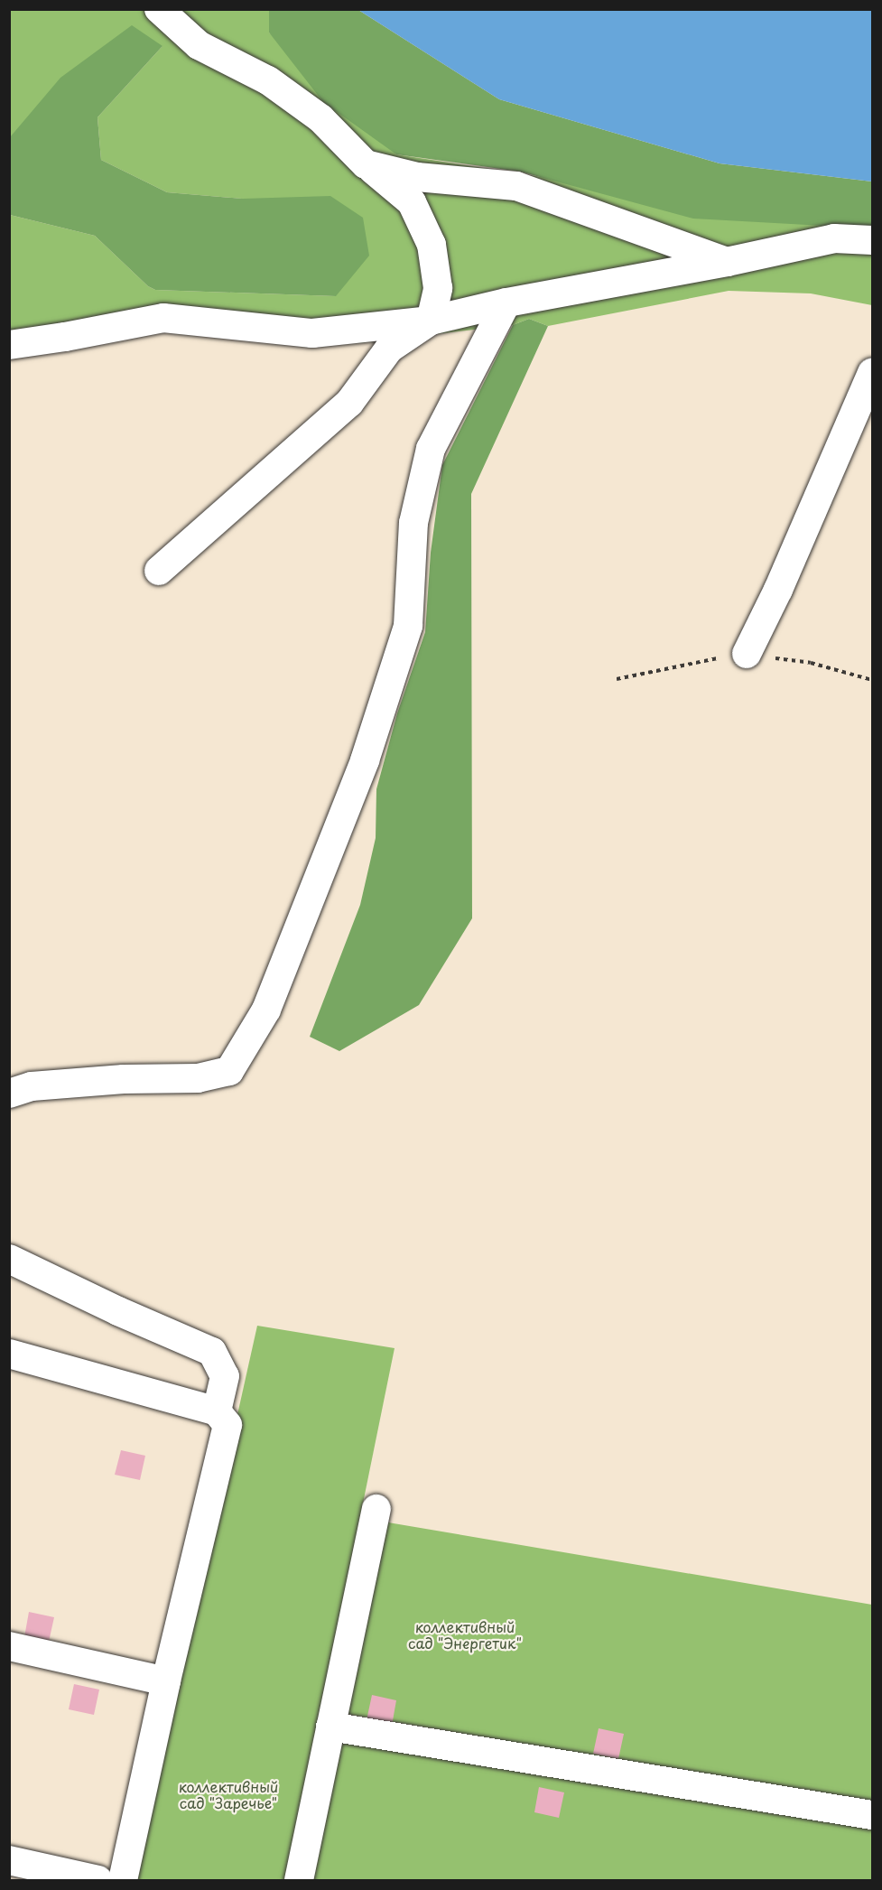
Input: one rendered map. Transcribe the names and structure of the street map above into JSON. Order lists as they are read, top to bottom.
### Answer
{
  "parks": ["коллективный сад \"Энергетик\"", "коллективный сад \"Заречье\""]
}
